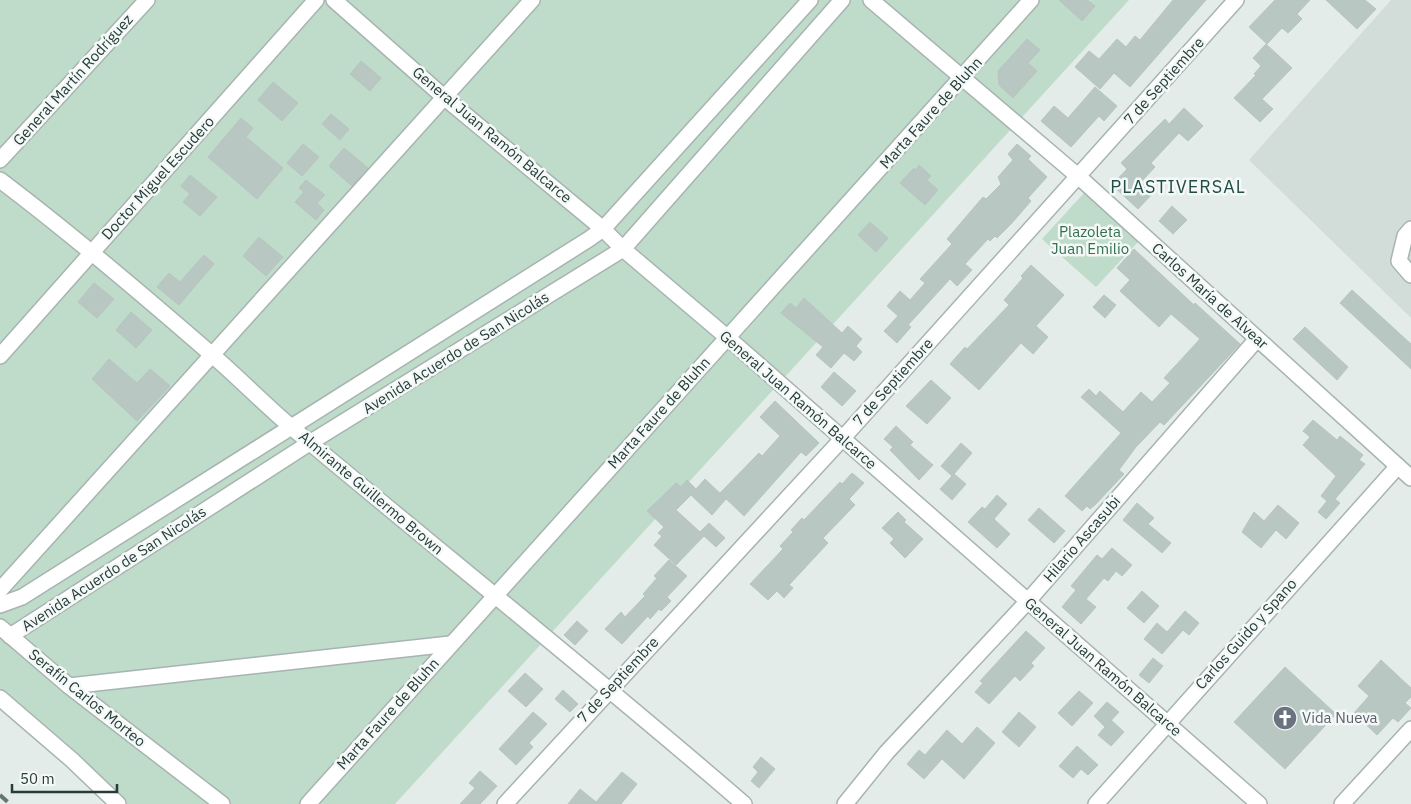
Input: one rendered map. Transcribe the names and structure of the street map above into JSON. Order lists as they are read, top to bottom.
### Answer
{
  "streets": {
    "street": [
      "General Martín Rodríguez",
      "7 de Septiembre",
      "Marta Faure de Bluhn",
      "General Juan Ramón Balcarce",
      "Doctor Miguel Escudero",
      "Carlos María de Alvear",
      "Avenida Acuerdo de San Nicolás",
      "Almirante Guillermo Brown",
      "Hilario Ascasubi",
      "Carlos Guido y Spano",
      "Serafín Carlos Morteo"
    ]
  },
  "crossings": [
    ["7 de Septiembre", "General Juan Ramón Balcarce"],
    ["7 de Septiembre", "Carlos María de Alvear"],
    ["7 de Septiembre", "Almirante Guillermo Brown"],
    ["Marta Faure de Bluhn", "General Juan Ramón Balcarce"],
    ["Marta Faure de Bluhn", "Carlos María de Alvear"],
    ["Marta Faure de Bluhn", "Almirante Guillermo Brown"],
    ["General Juan Ramón Balcarce", "Avenida Acuerdo de San Nicolás"],
    ["General Juan Ramón Balcarce", "Hilario Ascasubi"],
    ["General Juan Ramón Balcarce", "Carlos Guido y Spano"],
    ["Doctor Miguel Escudero", "Almirante Guillermo Brown"],
    ["Carlos María de Alvear", "Hilario Ascasubi"],
    ["Carlos María de Alvear", "Carlos Guido y Spano"],
    ["Avenida Acuerdo de San Nicolás", "Almirante Guillermo Brown"],
    ["Avenida Acuerdo de San Nicolás", "Serafín Carlos Morteo"]
  ],
  "districts": ["PLASTIVERSAL"],
  "parks": ["Plazoleta Juan Emilio"],
  "places": {
    "church": ["Vida Nueva"]
  },
  "scale_bar": "50 m"
}
